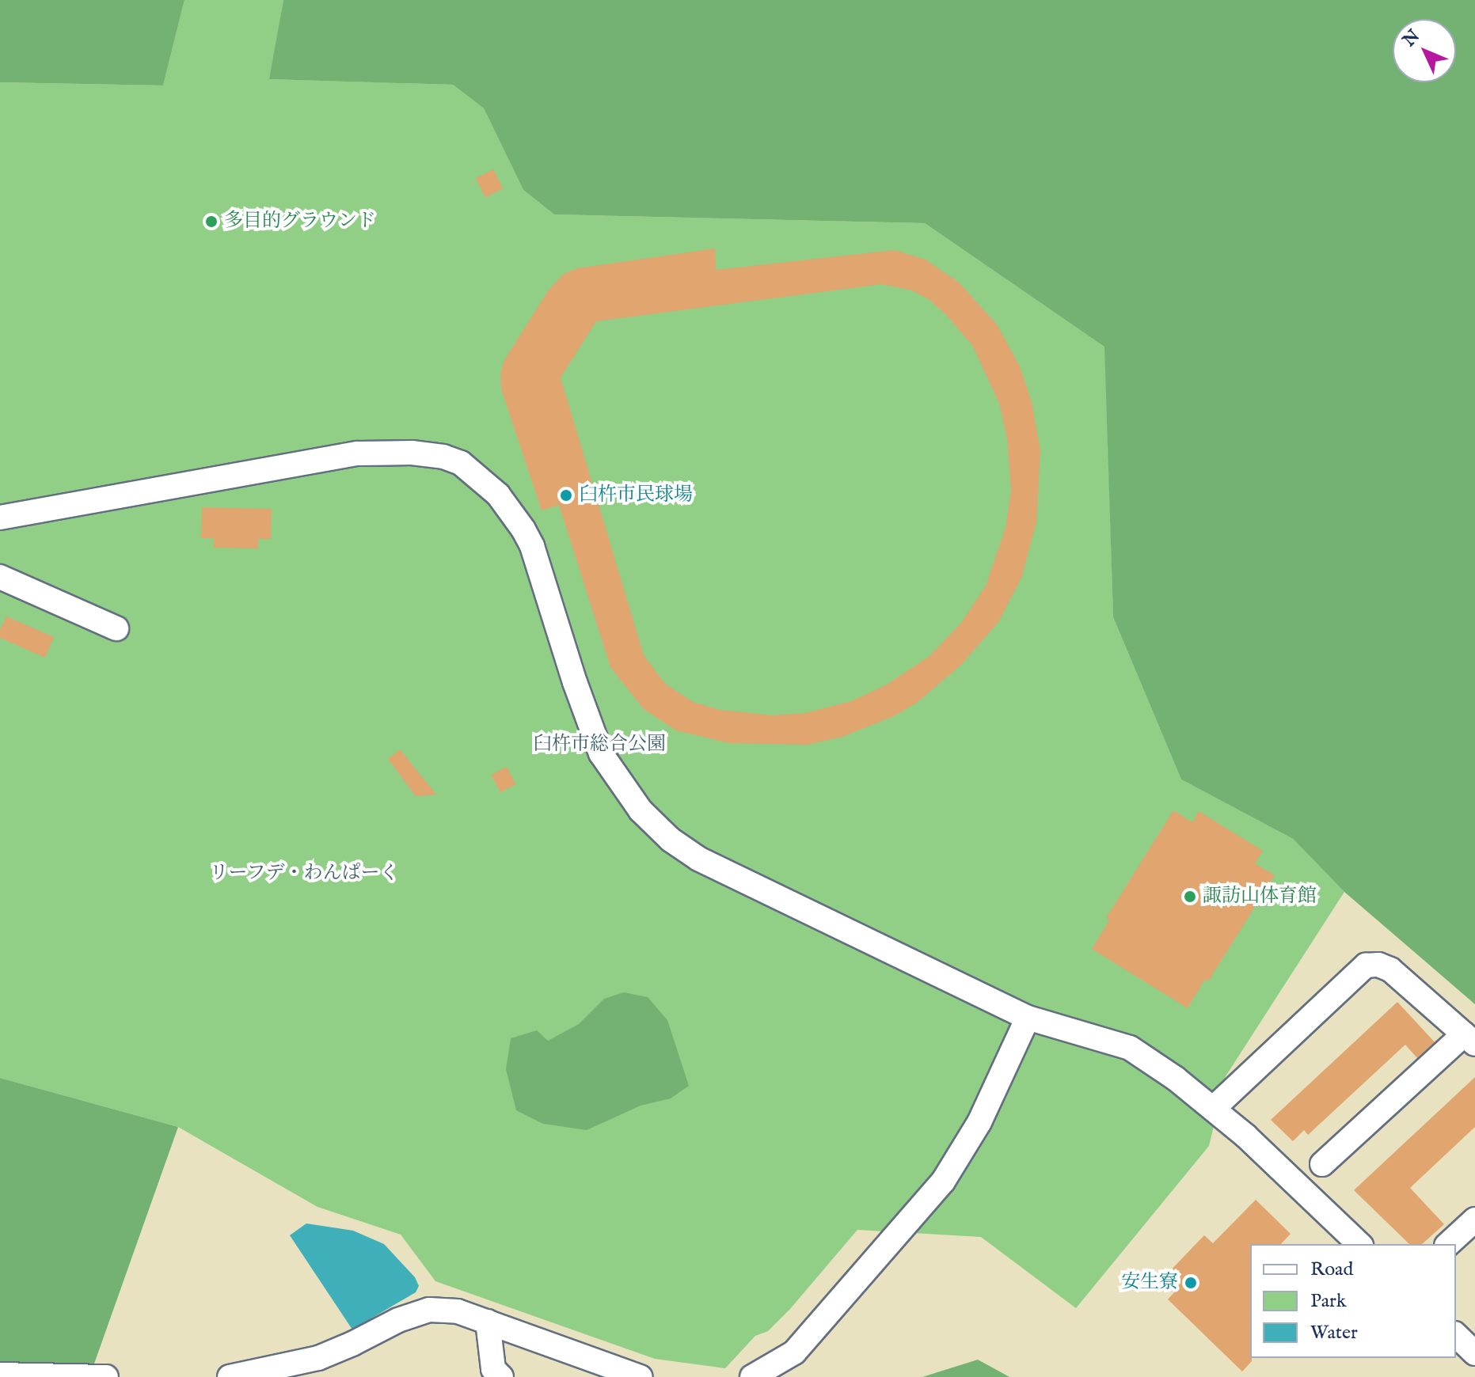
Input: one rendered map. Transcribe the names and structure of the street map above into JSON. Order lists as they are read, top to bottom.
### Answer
{
  "parks": ["臼杵市総合公園", "リーフデ・わんぱーく"],
  "places": [
    "多目的グラウンド",
    "臼杵市民球場",
    "諏訪山体育館",
    "安生寮"
  ],
  "legend": ["Road", "Park", "Water"],
  "north": "top left"
}
